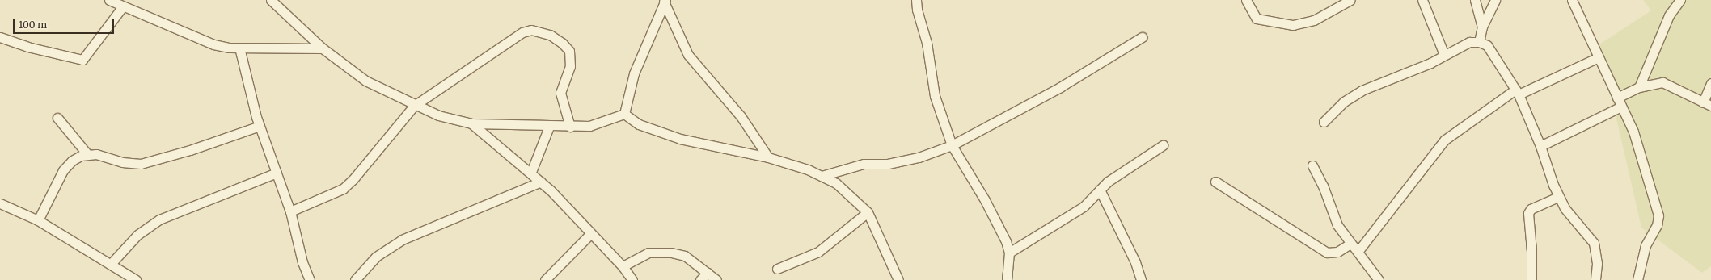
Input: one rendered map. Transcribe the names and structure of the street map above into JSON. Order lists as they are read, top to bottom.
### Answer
{
  "scale_bar": "100 m"
}
